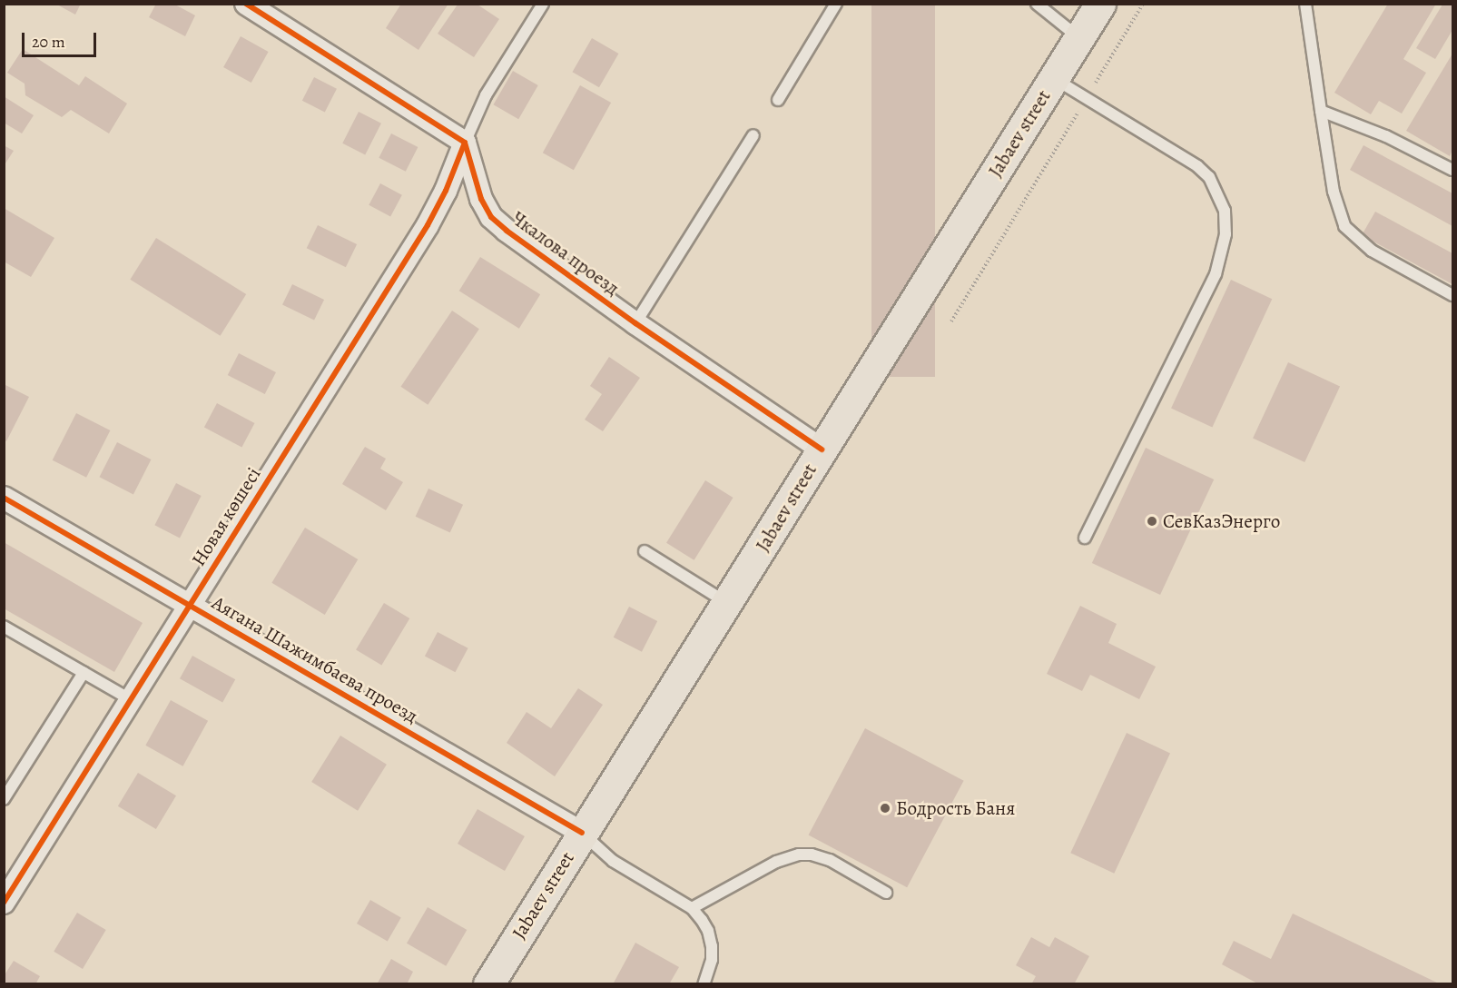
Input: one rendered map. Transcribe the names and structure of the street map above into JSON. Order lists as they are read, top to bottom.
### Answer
{
  "streets": {
    "main road": ["Jabaev street"],
    "street": ["Чкалова проезд", "Новая көшесі", "Аягана Шажимбаева проезд"]
  },
  "crossings": [
    ["Jabaev street", "Чкалова проезд"],
    ["Jabaev street", "Аягана Шажимбаева проезд"],
    ["Чкалова проезд", "Новая көшесі"],
    ["Новая көшесі", "Аягана Шажимбаева проезд"]
  ],
  "places": ["СевКазЭнерго", "Бодрость Баня"],
  "scale_bar": "20 m"
}
